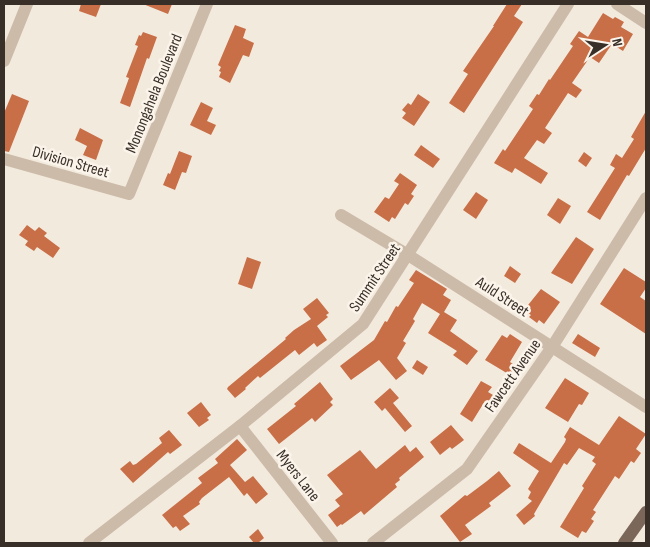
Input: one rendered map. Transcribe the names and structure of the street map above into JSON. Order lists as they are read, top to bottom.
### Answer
{
  "streets": {
    "street": [
      "Monongahela Boulevard",
      "Division Street",
      "Summit Street",
      "Auld Street",
      "Fawcett Avenue",
      "Myers Lane"
    ]
  },
  "crossings": [
    ["Monongahela Boulevard", "Division Street"],
    ["Summit Street", "Auld Street"],
    ["Summit Street", "Myers Lane"],
    ["Auld Street", "Fawcett Avenue"]
  ],
  "north": "right"
}
